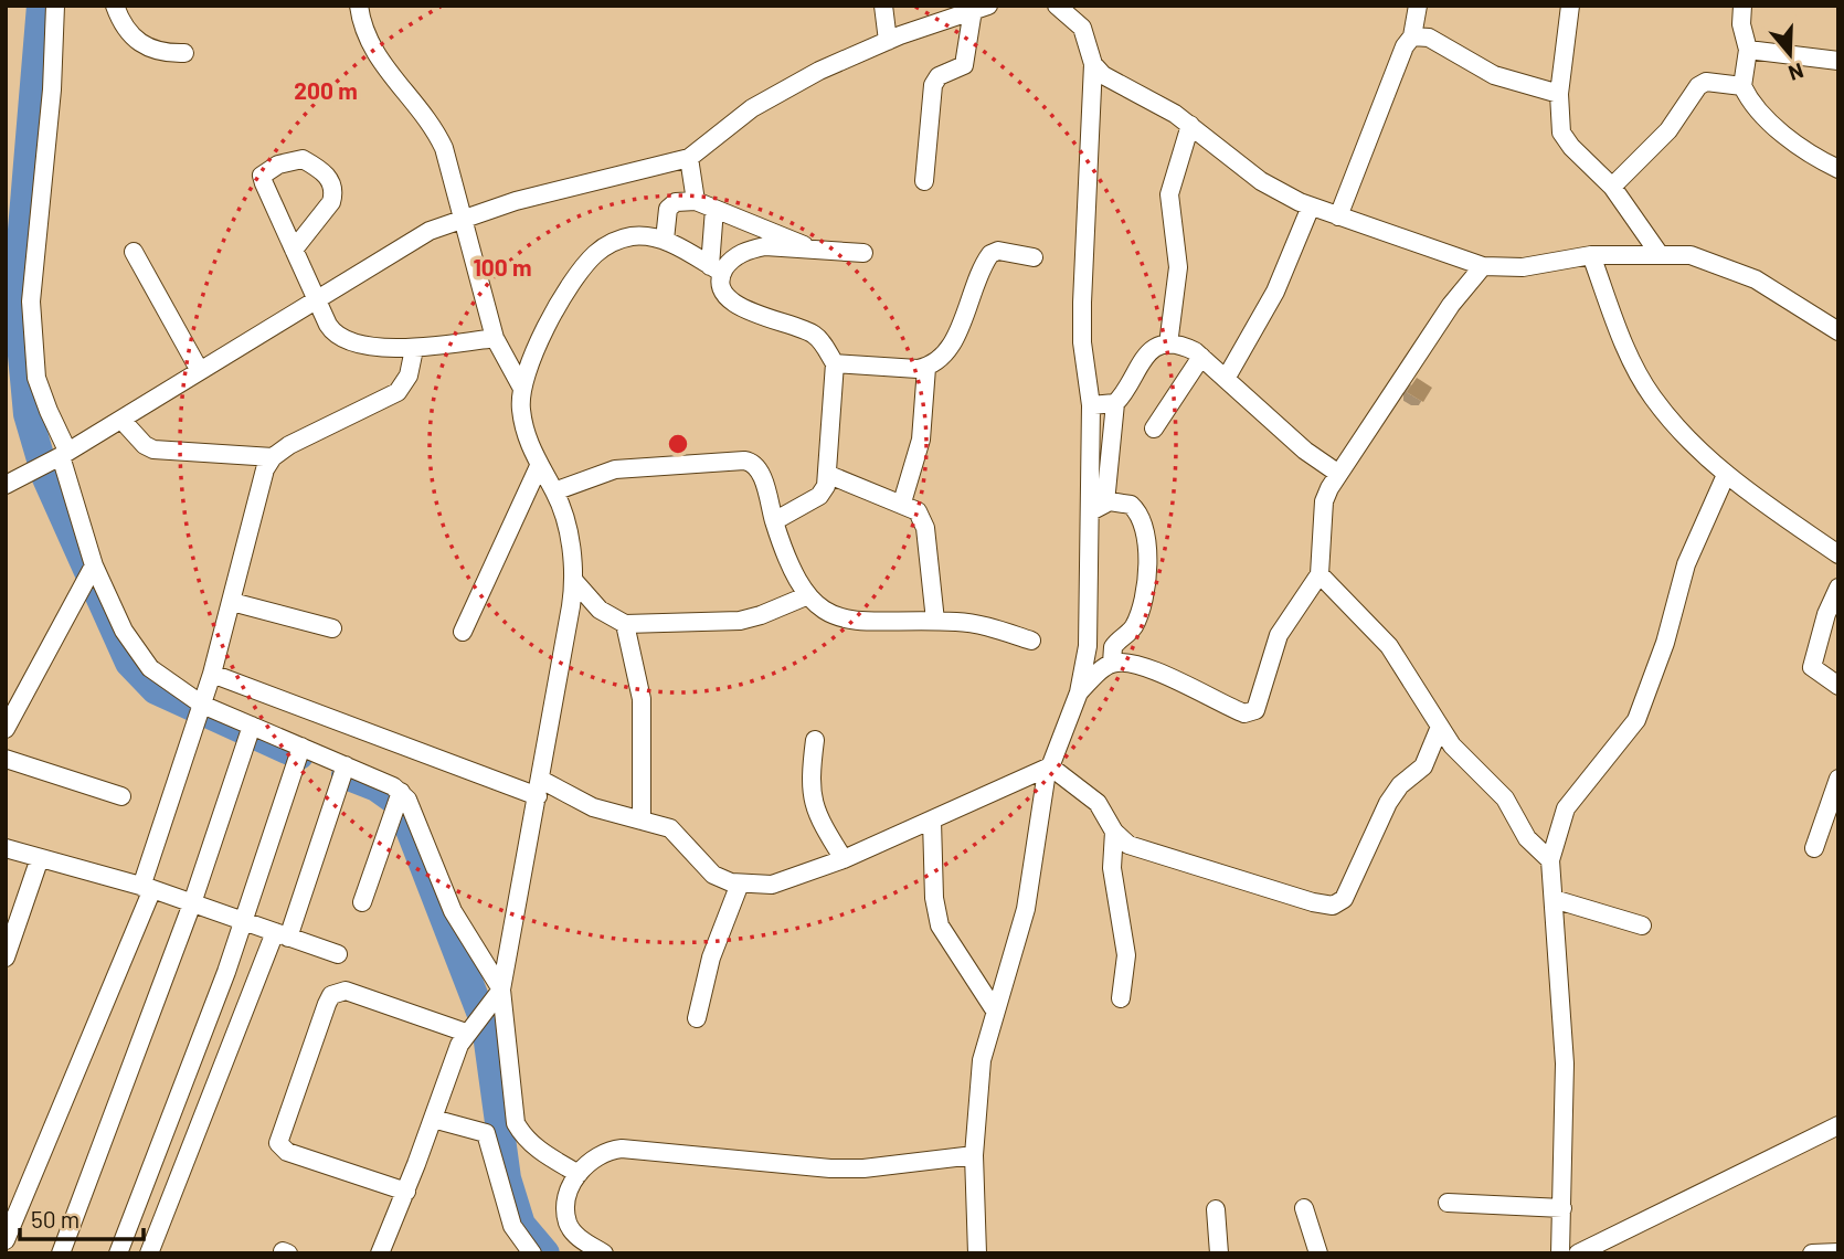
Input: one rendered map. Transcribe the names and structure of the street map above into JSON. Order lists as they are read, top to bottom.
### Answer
{
  "scale_bar": "50 m",
  "north": "bottom",
  "rings": ["200 m", "100 m"]
}
